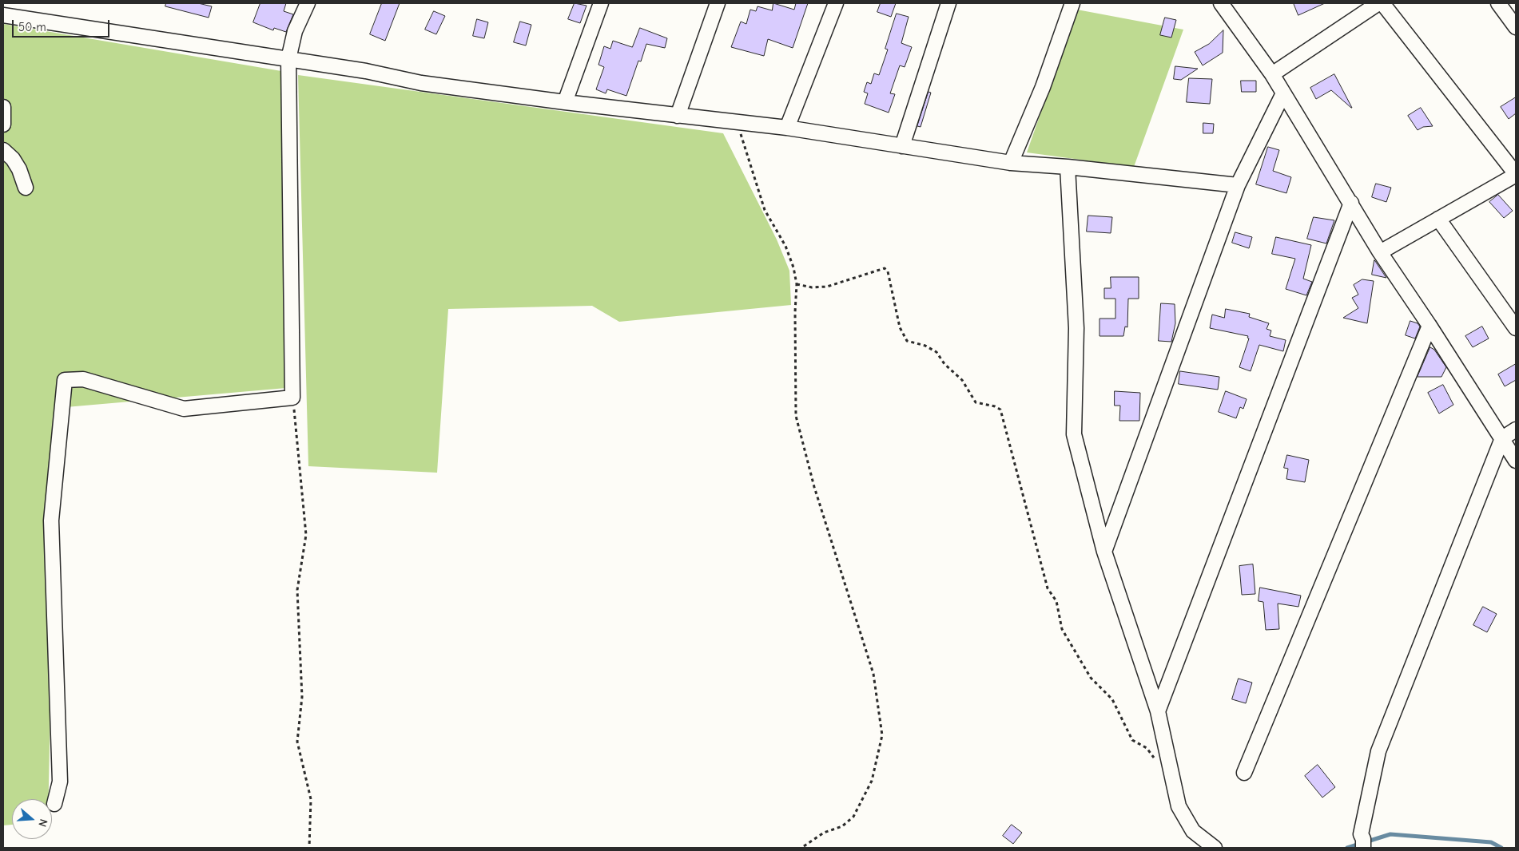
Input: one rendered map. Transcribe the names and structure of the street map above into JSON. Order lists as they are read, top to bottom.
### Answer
{
  "scale_bar": "50 m",
  "north": "right"
}
